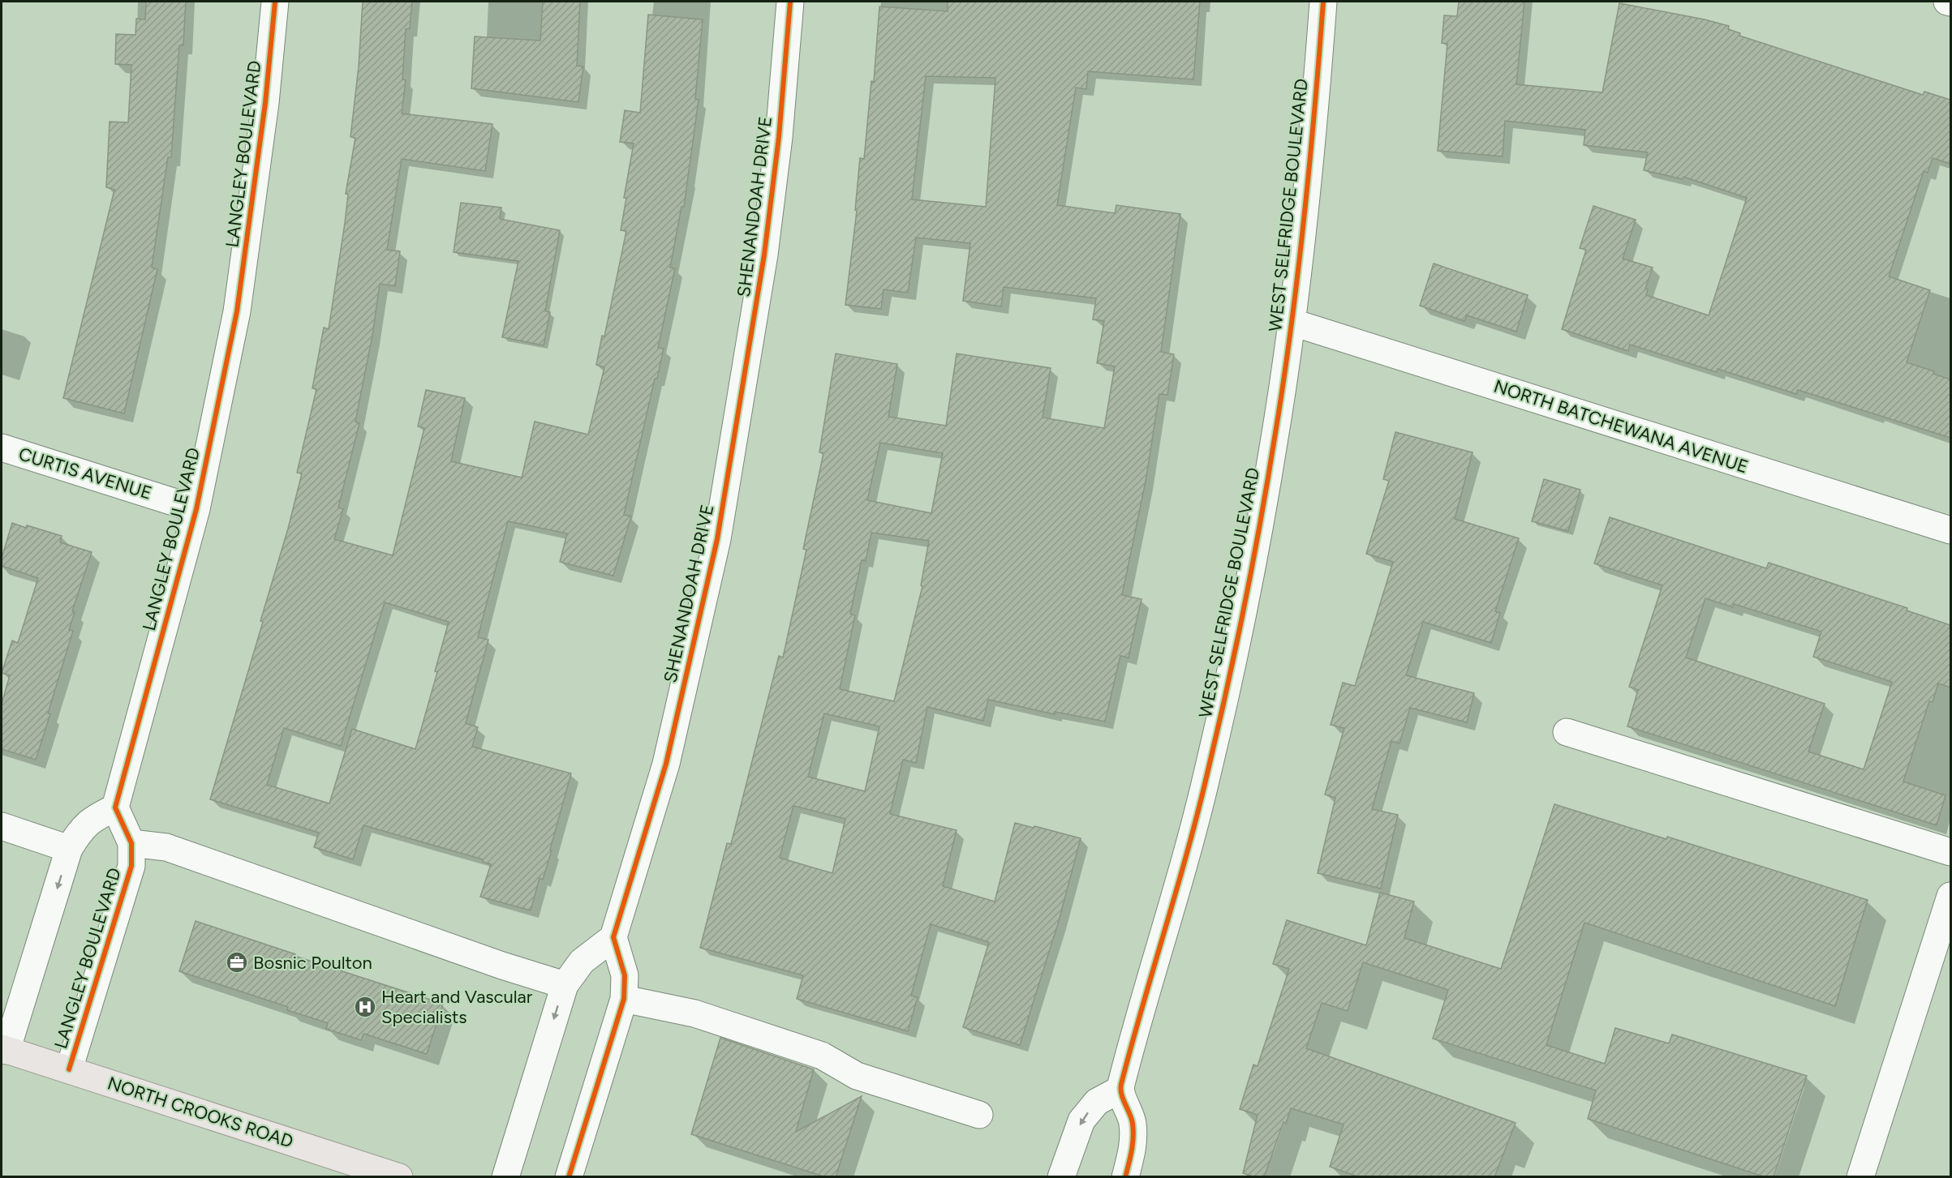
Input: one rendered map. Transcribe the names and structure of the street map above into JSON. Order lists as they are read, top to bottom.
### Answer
{
  "streets": {
    "main road": ["NORTH CROOKS ROAD"],
    "street": [
      "LANGLEY BOULEVARD",
      "WEST SELFRIDGE BOULEVARD",
      "SHENANDOAH DRIVE",
      "NORTH BATCHEWANA AVENUE",
      "CURTIS AVENUE"
    ]
  },
  "crossings": [
    ["LANGLEY BOULEVARD", "CURTIS AVENUE"],
    ["LANGLEY BOULEVARD", "NORTH CROOKS ROAD"],
    ["WEST SELFRIDGE BOULEVARD", "NORTH BATCHEWANA AVENUE"]
  ],
  "places": {
    "office": ["Bosnic Poulton"],
    "hospital": ["Heart and Vascular Specialists"]
  }
}
